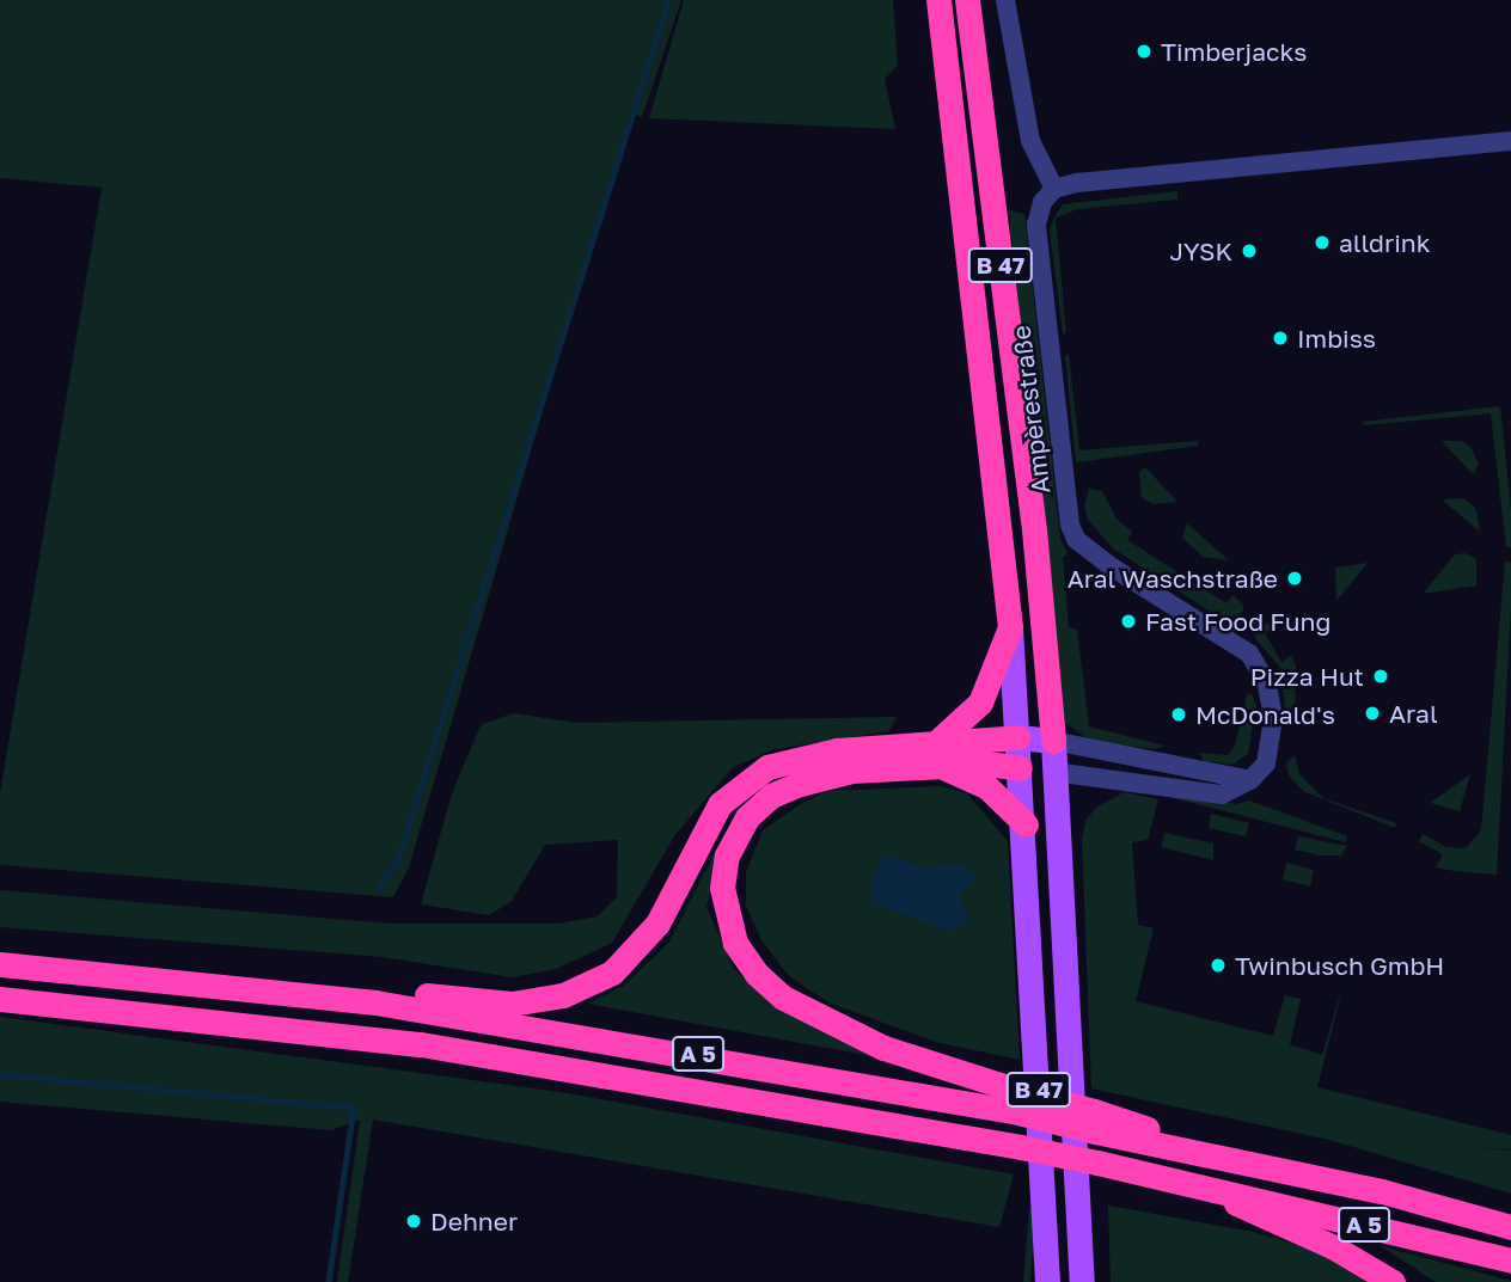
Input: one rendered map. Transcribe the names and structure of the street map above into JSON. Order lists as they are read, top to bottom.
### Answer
{
  "streets": {
    "highway": ["B 47", "A 5"],
    "street": ["Ampèrestraße"]
  },
  "places": [
    "Timberjacks",
    "alldrink",
    "JYSK",
    "Imbiss",
    "Aral Waschstraße",
    "Fast Food Fung",
    "Pizza Hut",
    "Aral",
    "McDonald's",
    "Twinbusch GmbH",
    "Dehner"
  ]
}
